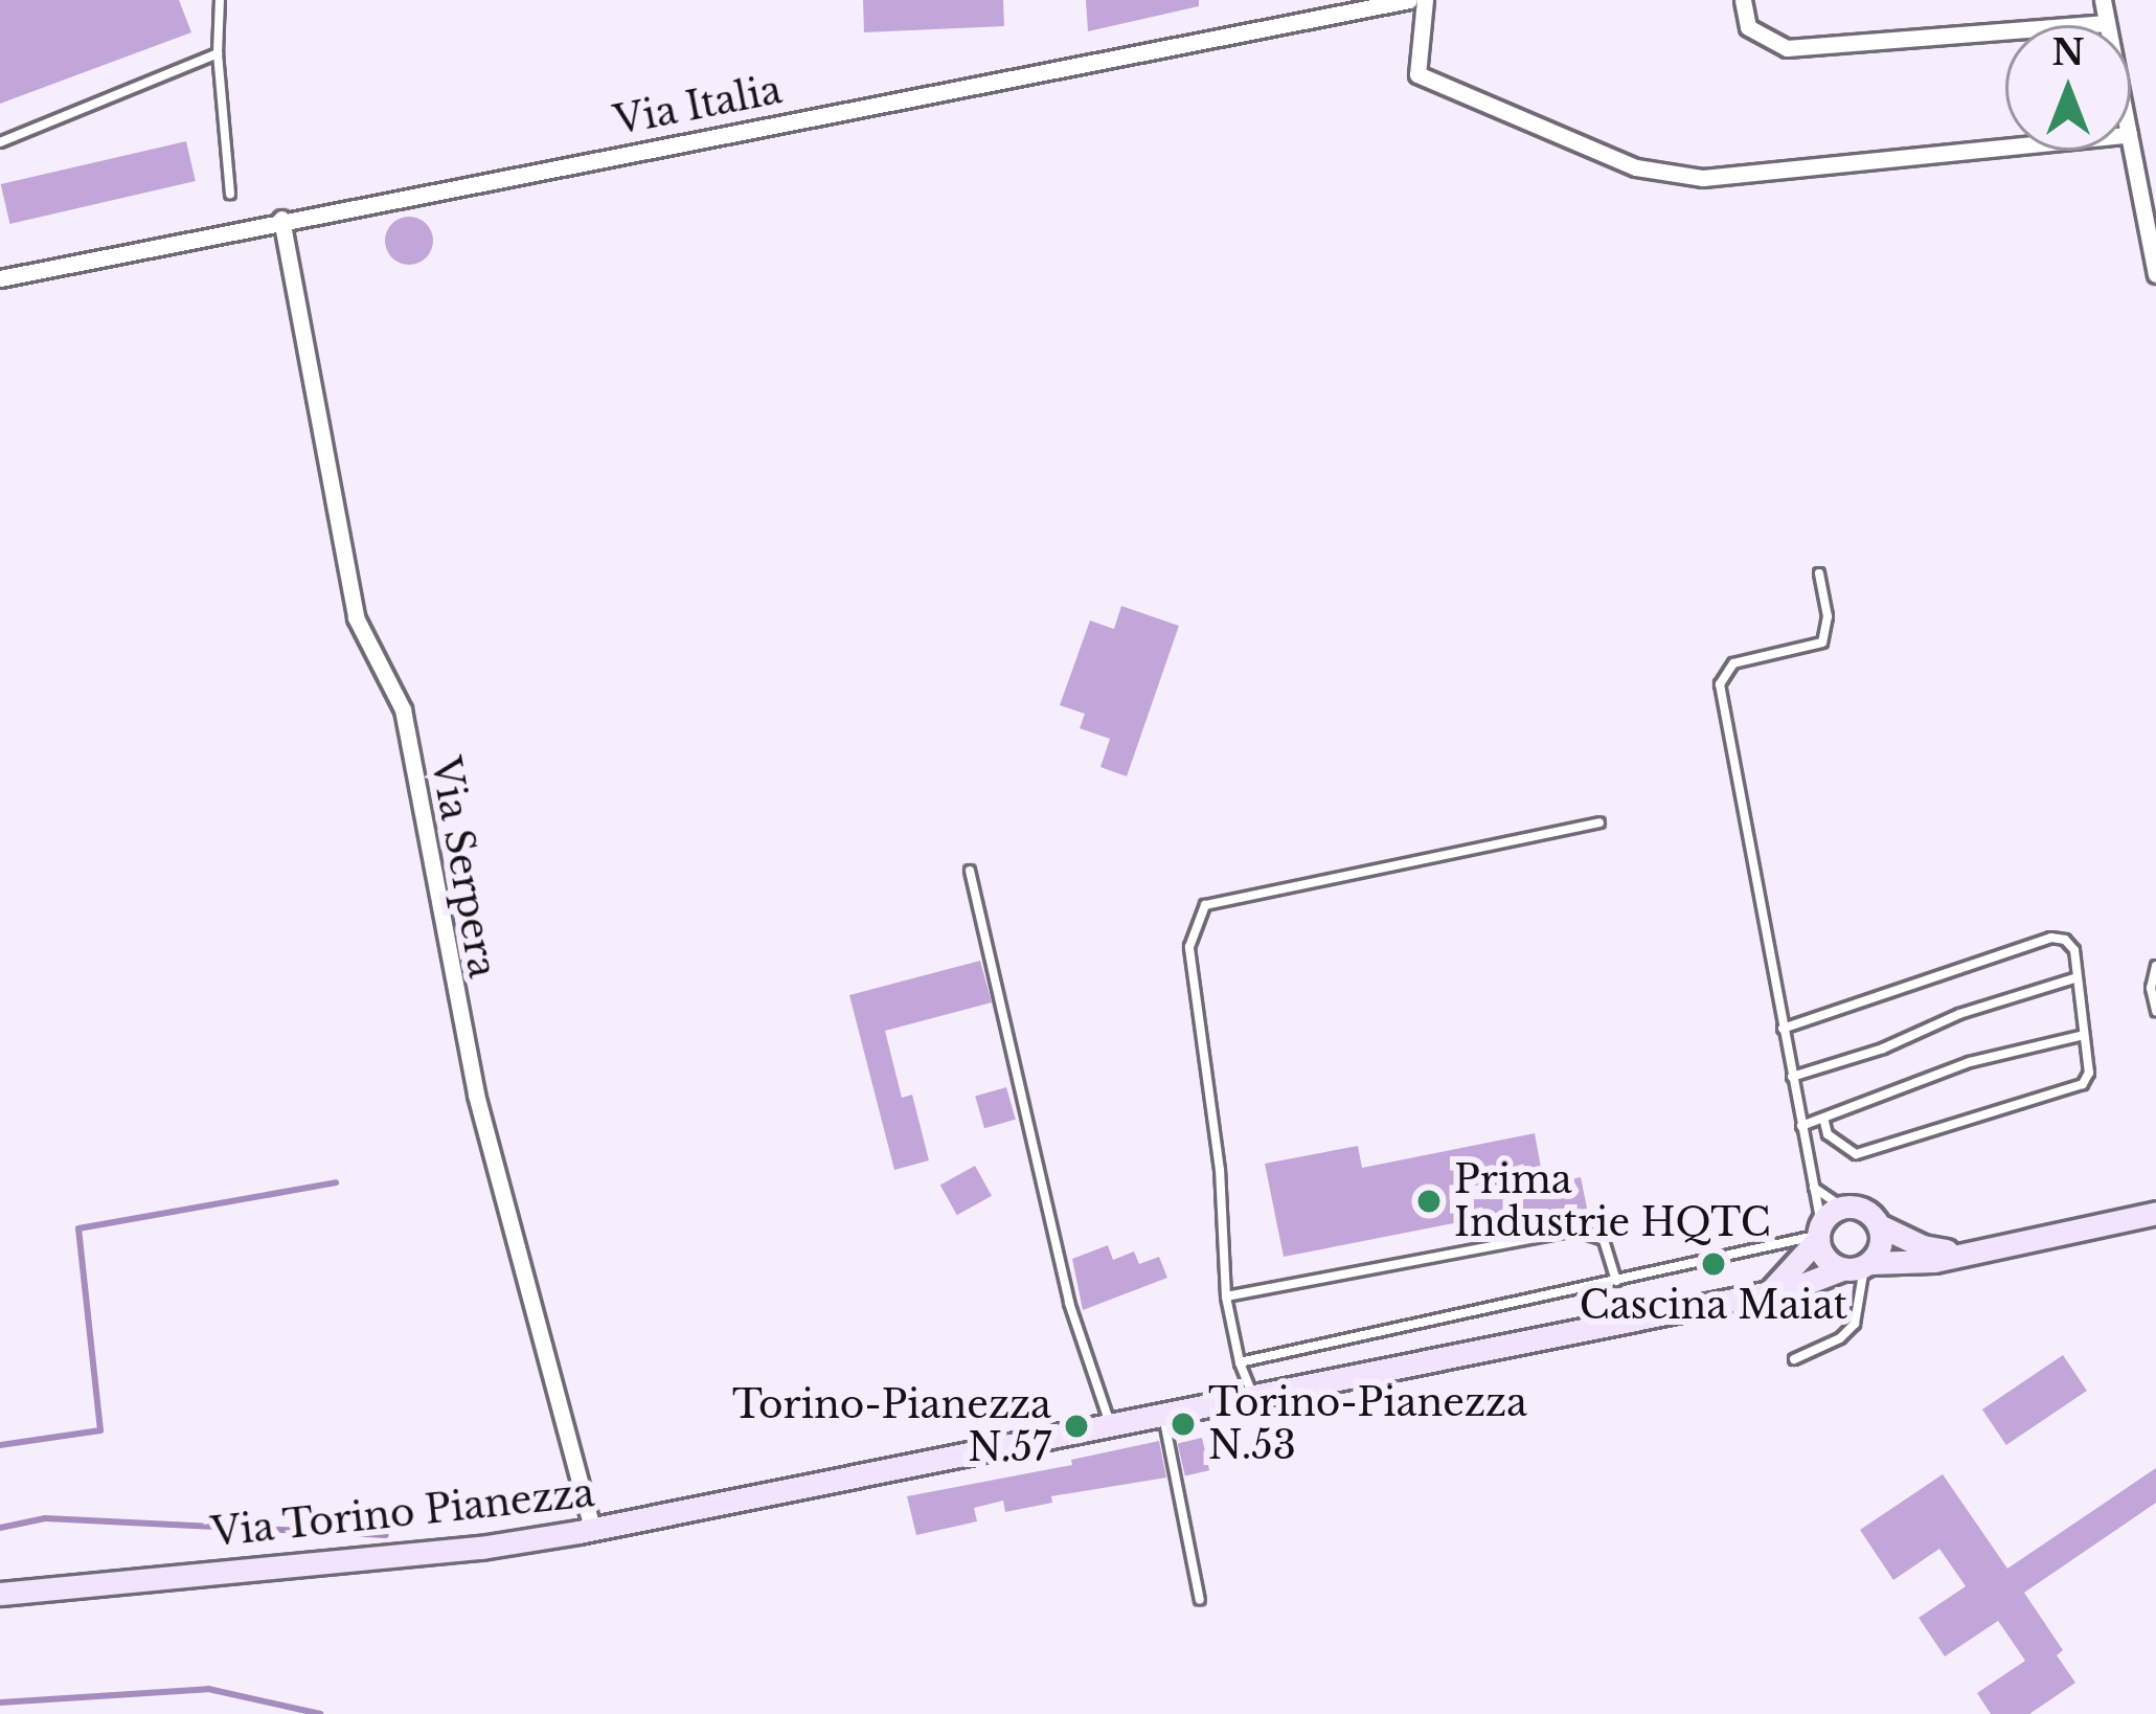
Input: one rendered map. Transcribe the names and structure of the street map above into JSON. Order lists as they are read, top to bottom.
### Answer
{
  "streets": {
    "main road": ["Via Torino Pianezza"],
    "street": ["Via Italia", "Via Serpera"]
  },
  "crossings": [
    ["Via Italia", "Via Serpera"],
    ["Via Serpera", "Via Torino Pianezza"]
  ],
  "places": [
    "Prima Industrie HQTC",
    "Cascina Maiat",
    "Torino-Pianezza N.53",
    "Torino-Pianezza N.57"
  ],
  "north": "top"
}
